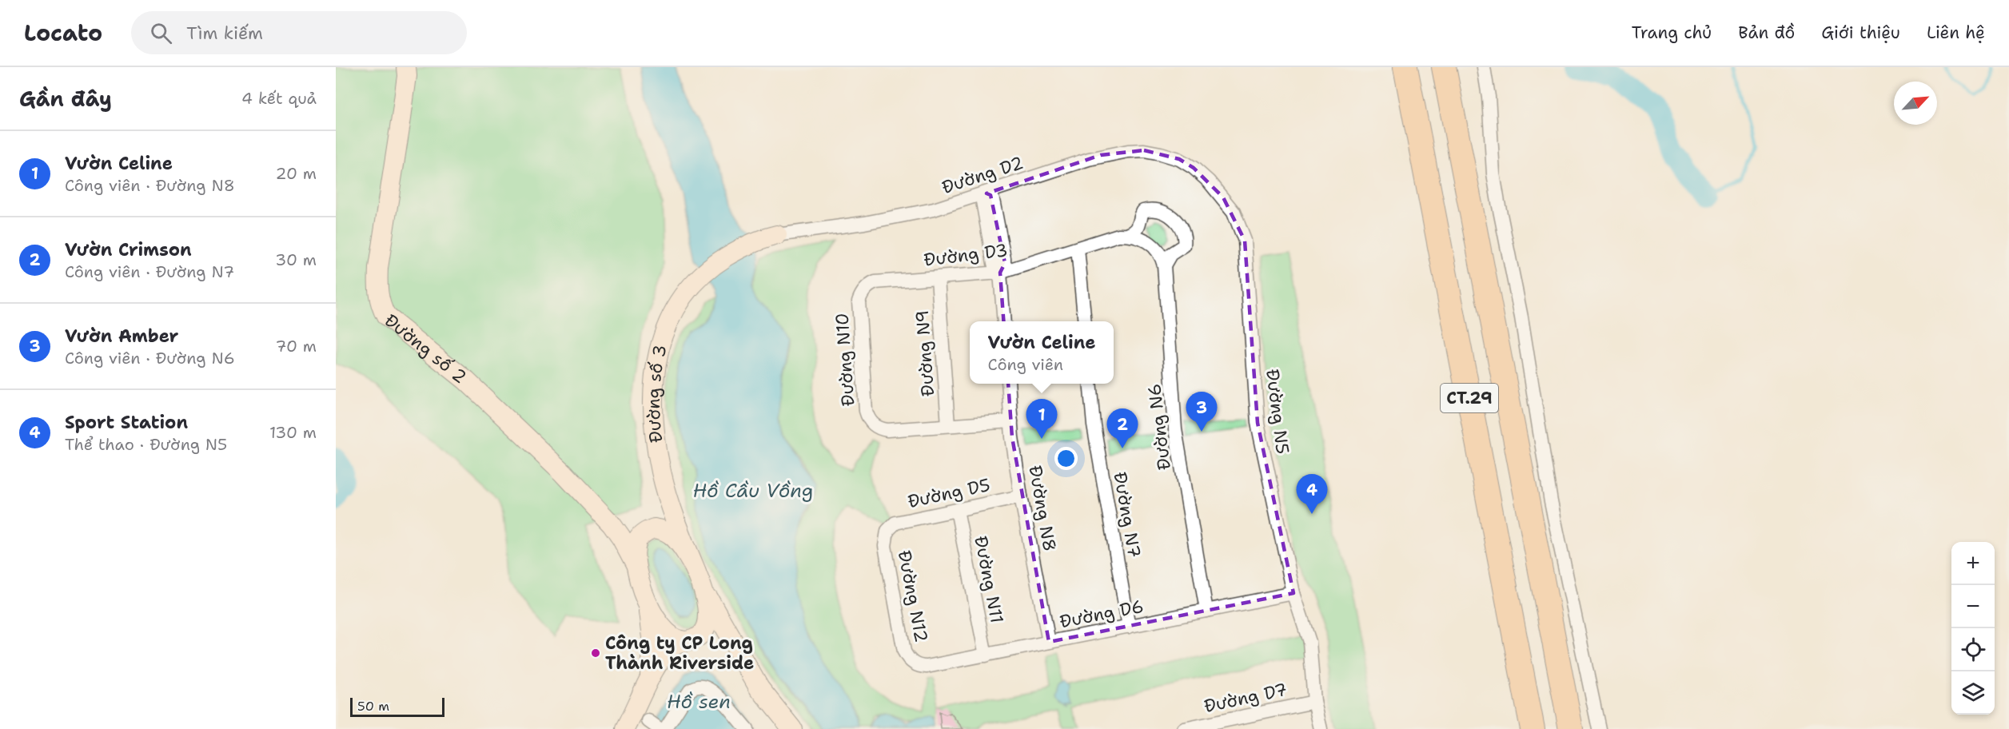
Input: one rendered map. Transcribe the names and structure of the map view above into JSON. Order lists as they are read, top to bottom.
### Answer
{
  "streets": {
    "highway": ["CT.29"],
    "street": [
      "Đường D2",
      "Đường D3",
      "Đường số 2",
      "Đường N9",
      "Đường N10",
      "Đường số 3",
      "Đường N5",
      "Đường N6",
      "Đường D5",
      "Đường N8",
      "Đường N7",
      "Đường N11",
      "Đường N12",
      "Đường D6",
      "Đường D7"
    ]
  },
  "crossings": [
    ["Đường D2", "Đường số 3"],
    ["Đường D2", "Đường N5"],
    ["Đường D3", "Đường N9"],
    ["Đường D3", "Đường N10"],
    ["Đường D3", "Đường N6"],
    ["Đường N9", "Đường N10"],
    ["Đường N5", "Đường D6"],
    ["Đường N5", "Đường D7"],
    ["Đường N6", "Đường D6"],
    ["Đường D5", "Đường N8"],
    ["Đường D5", "Đường N11"],
    ["Đường D5", "Đường N12"],
    ["Đường N8", "Đường D6"],
    ["Đường N7", "Đường D6"],
    ["Đường N11", "Đường D6"],
    ["Đường N12", "Đường D6"]
  ],
  "water": ["Hồ Cầu Vồng", "Hồ sen"],
  "places": ["Công ty CP Long Thành Riverside"],
  "scale_bar": "50 m",
  "north": "top right",
  "page": {
    "header": "Locato",
    "search": "Tìm kiếm",
    "nav": [
      "Trang chủ",
      "Bản đồ",
      "Giới thiệu",
      "Liên hệ"
    ],
    "heading": ["Gần đây", "4 kết quả"],
    "list": [
      {
        "mark": "1",
        "name": "Vườn Celine",
        "note": "Công viên · Đường N8",
        "value": "20 m"
      },
      {
        "mark": "2",
        "name": "Vườn Crimson",
        "note": "Công viên · Đường N7",
        "value": "30 m"
      },
      {
        "mark": "3",
        "name": "Vườn Amber",
        "note": "Công viên · Đường N6",
        "value": "70 m"
      },
      {
        "mark": "4",
        "name": "Sport Station",
        "note": "Thể thao · Đường N5",
        "value": "130 m"
      }
    ],
    "popup": ["Vườn Celine", "Công viên"],
    "pins": [
      "3",
      "1",
      "2",
      "4"
    ],
    "map_buttons": ["+", "−"],
    "scale": "50 m"
  }
}
